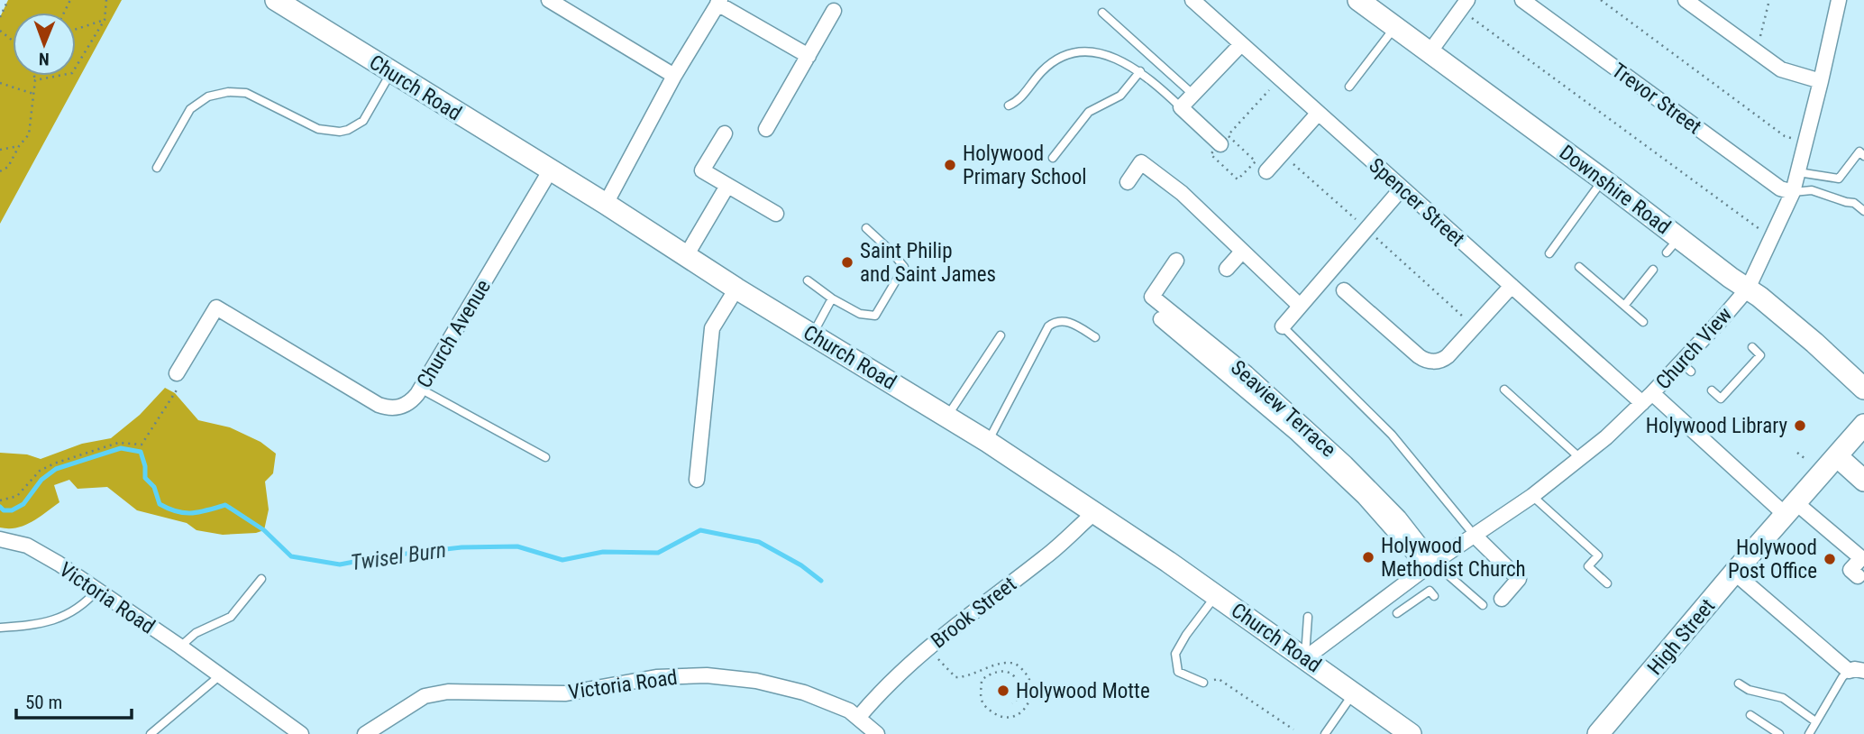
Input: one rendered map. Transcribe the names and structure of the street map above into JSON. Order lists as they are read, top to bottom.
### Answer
{
  "streets": {
    "street": [
      "Church Road",
      "Trevor Street",
      "Downshire Road",
      "Spencer Street",
      "Church Avenue",
      "Church View",
      "Seaview Terrace",
      "Victoria Road",
      "Brook Street",
      "High Street"
    ]
  },
  "crossings": [
    ["Church Road", "Church Avenue"],
    ["Church Road", "Church View"],
    ["Church Road", "Brook Street"],
    ["Trevor Street", "Church View"],
    ["Downshire Road", "Church View"],
    ["Spencer Street", "Church View"],
    ["Spencer Street", "High Street"],
    ["Church View", "Seaview Terrace"],
    ["Victoria Road", "Brook Street"]
  ],
  "water": ["Twisel Burn"],
  "places": [
    "Holywood Primary School",
    "Saint Philip and Saint James",
    "Holywood Library",
    "Holywood Methodist Church",
    "Holywood Post Office",
    "Holywood Motte"
  ],
  "scale_bar": "50 m",
  "north": "bottom"
}
